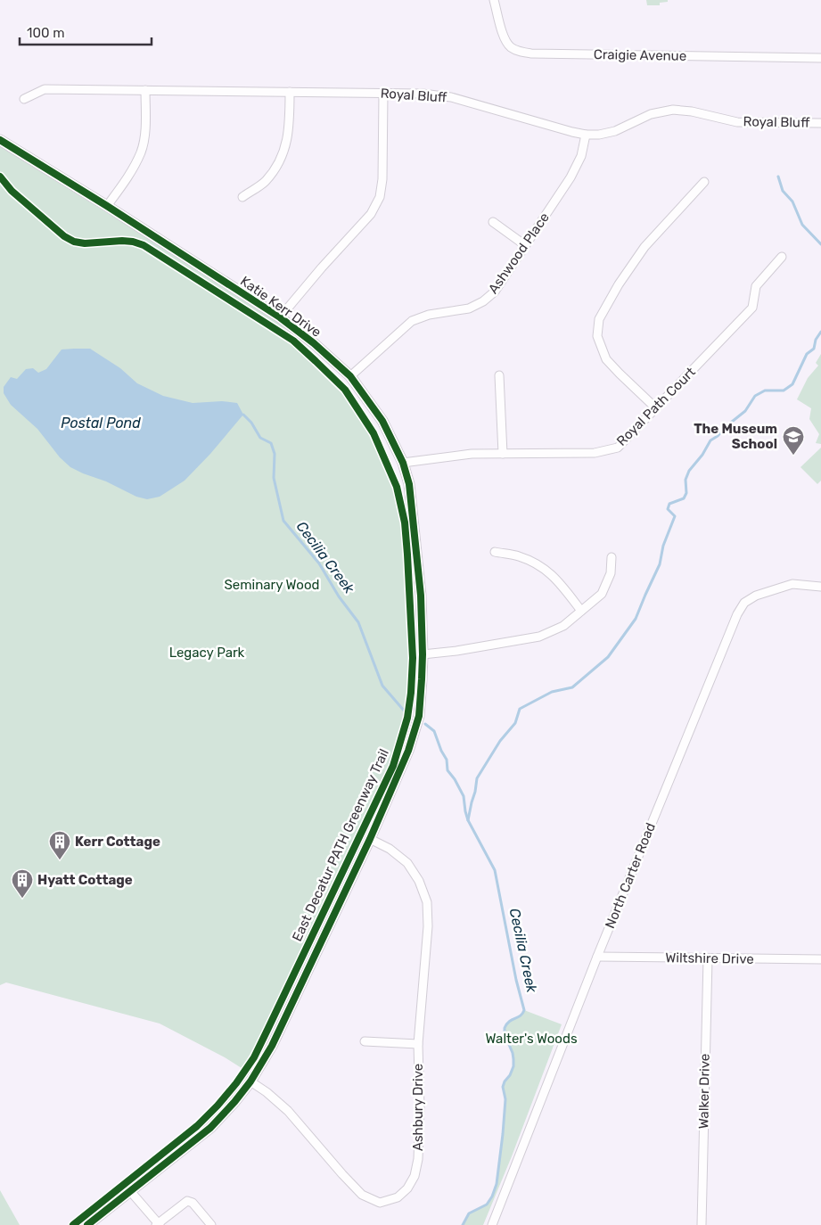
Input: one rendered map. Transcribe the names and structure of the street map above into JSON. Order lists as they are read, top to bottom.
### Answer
{
  "streets": {
    "street": [
      "Craigie Avenue",
      "Royal Bluff",
      "Ashwood Place",
      "Katie Kerr Drive",
      "Royal Path Court",
      "North Carter Road",
      "Wiltshire Drive",
      "Walker Drive",
      "Ashbury Drive"
    ],
    "cycle path": ["East Decatur PATH Greenway Trail"]
  },
  "crossings": [
    ["Royal Bluff", "Ashwood Place"],
    ["Ashwood Place", "Katie Kerr Drive"],
    ["Katie Kerr Drive", "Royal Path Court"],
    ["Katie Kerr Drive", "Ashbury Drive"],
    ["North Carter Road", "Wiltshire Drive"],
    ["Wiltshire Drive", "Walker Drive"]
  ],
  "water": ["Postal Pond", "Cecilia Creek"],
  "parks": ["Seminary Wood", "Legacy Park", "Walter's Woods"],
  "places": {
    "school or university": ["The Museum School"],
    "building": ["Kerr Cottage", "Hyatt Cottage"]
  },
  "scale_bar": "100 m"
}
